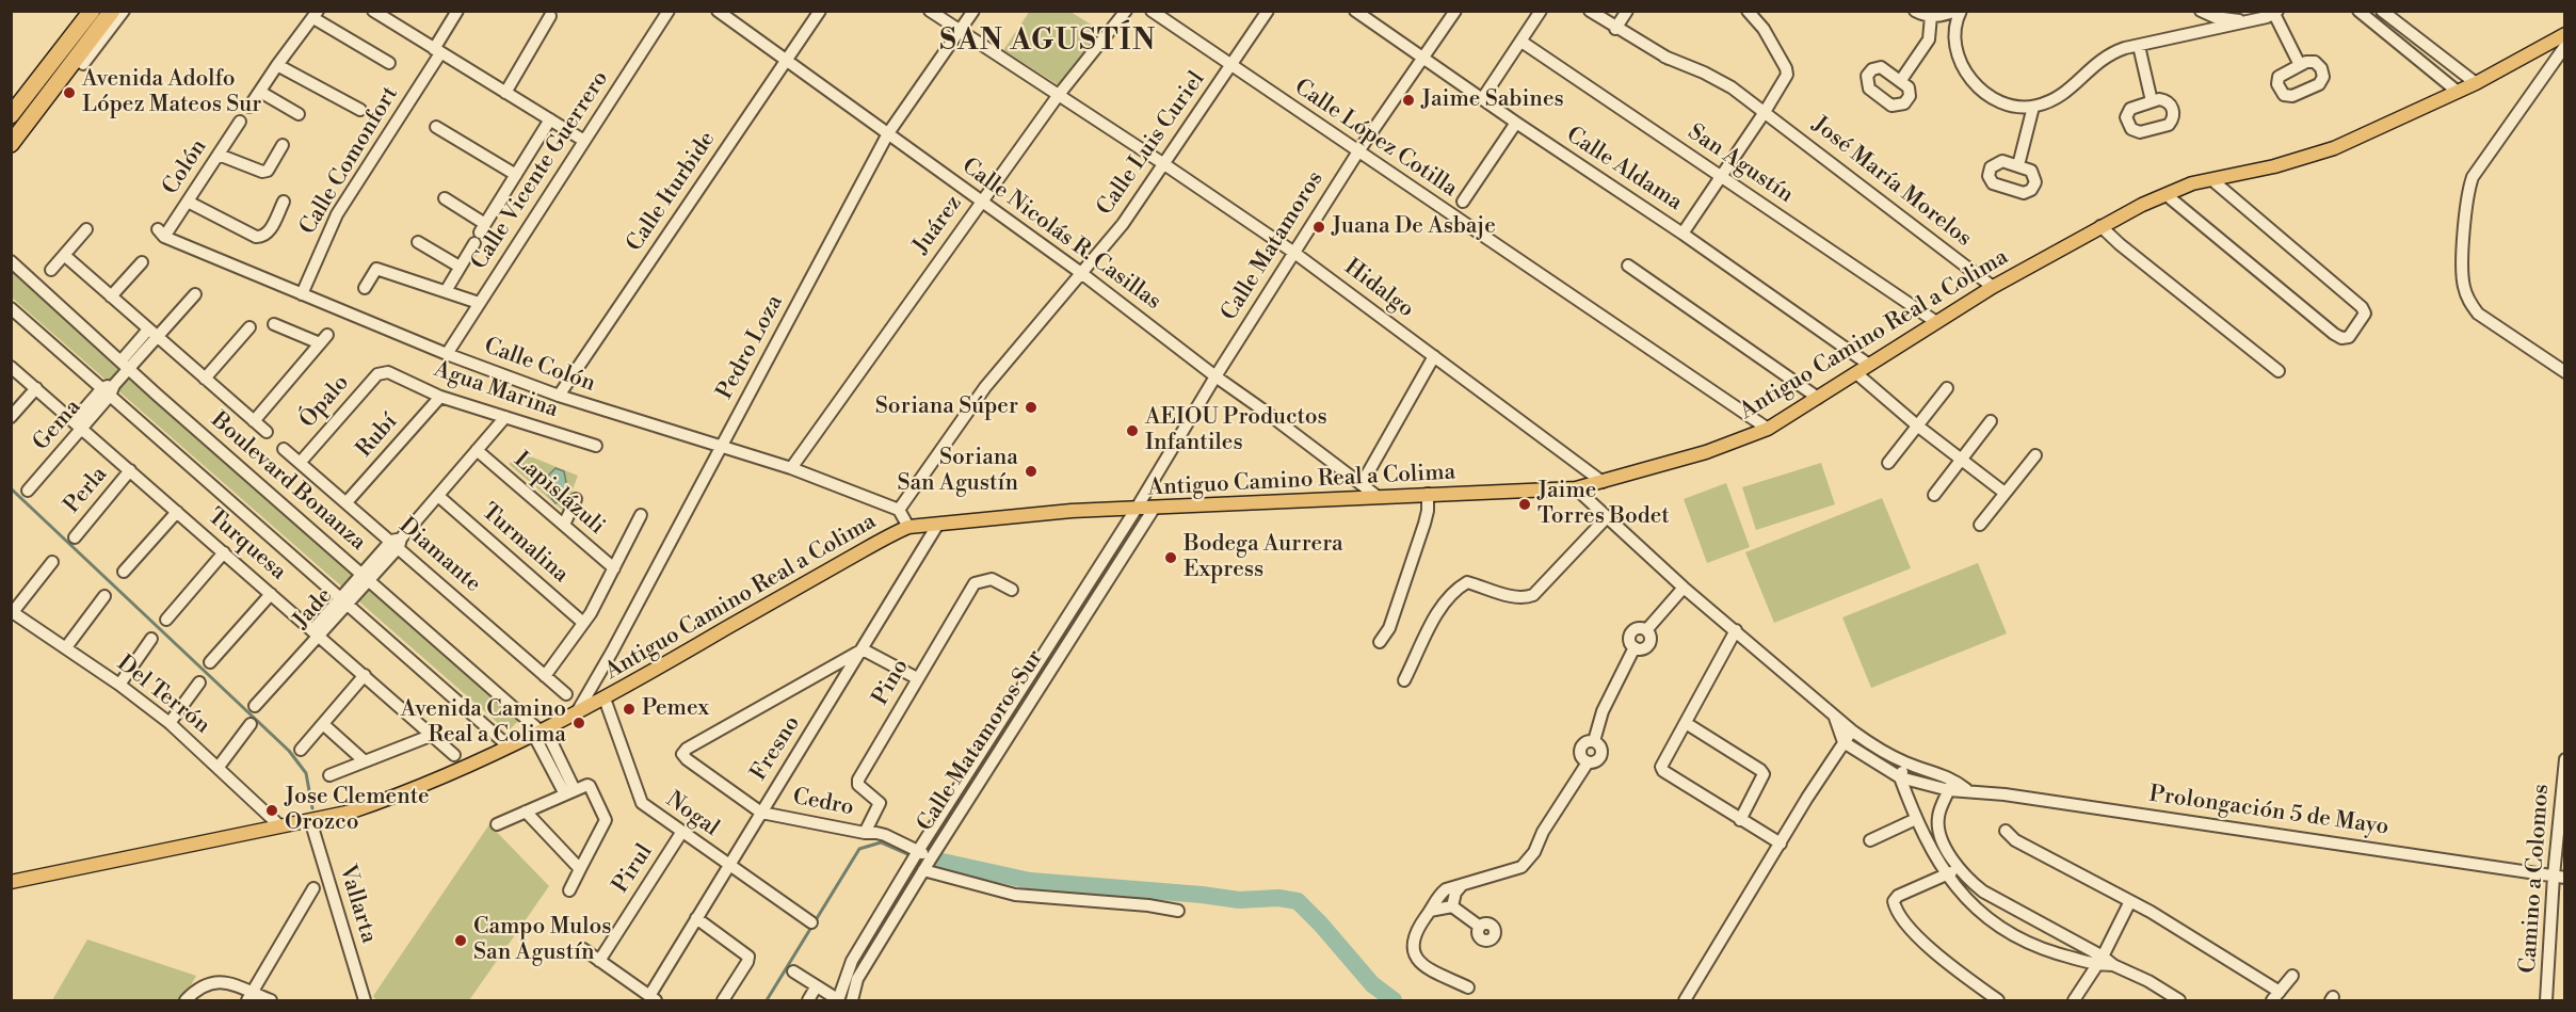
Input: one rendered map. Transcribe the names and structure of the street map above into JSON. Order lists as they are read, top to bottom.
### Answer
{
  "streets": {
    "main road": ["Antiguo Camino Real a Colima"],
    "street": [
      "Calle López Cotilla",
      "Calle Luis Curiel",
      "Calle Comonfort",
      "San Agustín",
      "Colón",
      "Calle Aldama",
      "Calle Vicente Guerrero",
      "José María Morelos",
      "Calle Iturbide",
      "Juárez",
      "Calle Nicolás R. Casillas",
      "Calle Matamoros",
      "Hidalgo",
      "Pedro Loza",
      "Calle Colón",
      "Agua Marina",
      "Ópalo",
      "Gema",
      "Rubí",
      "Boulevard Bonanza",
      "Perla",
      "Lapislázuli",
      "Turmalina",
      "Turquesa",
      "Diamante",
      "Jade",
      "Pino",
      "Del Terrón",
      "Calle Matamoros Sur",
      "Fresno",
      "Cedro",
      "Prolongación 5 de Mayo",
      "Nogal",
      "Pirul",
      "Camino a Colomos",
      "Vallarta"
    ]
  },
  "crossings": [
    ["Calle López Cotilla", "Calle Luis Curiel"],
    ["Calle López Cotilla", "Calle Matamoros"],
    ["Calle López Cotilla", "Antiguo Camino Real a Colima"],
    ["Calle Luis Curiel", "Calle Nicolás R. Casillas"],
    ["Calle Luis Curiel", "Hidalgo"],
    ["Calle Luis Curiel", "Calle Colón"],
    ["Calle Comonfort", "Calle Colón"],
    ["San Agustín", "Antiguo Camino Real a Colima"],
    ["Colón", "Calle Colón"],
    ["Calle Aldama", "Calle Matamoros"],
    ["Calle Aldama", "Antiguo Camino Real a Colima"],
    ["Calle Vicente Guerrero", "Calle Colón"],
    ["José María Morelos", "Antiguo Camino Real a Colima"],
    ["Calle Iturbide", "Calle Nicolás R. Casillas"],
    ["Calle Iturbide", "Calle Colón"],
    ["Juárez", "Calle Nicolás R. Casillas"],
    ["Juárez", "Hidalgo"],
    ["Juárez", "Calle Colón"],
    ["Calle Nicolás R. Casillas", "Calle Matamoros"],
    ["Calle Nicolás R. Casillas", "Antiguo Camino Real a Colima"],
    ["Calle Nicolás R. Casillas", "Pedro Loza"],
    ["Calle Matamoros", "Hidalgo"],
    ["Calle Matamoros", "Antiguo Camino Real a Colima"],
    ["Calle Matamoros", "Calle Matamoros Sur"],
    ["Hidalgo", "Antiguo Camino Real a Colima"],
    ["Hidalgo", "Pedro Loza"],
    ["Antiguo Camino Real a Colima", "Pedro Loza"],
    ["Antiguo Camino Real a Colima", "Boulevard Bonanza"],
    ["Antiguo Camino Real a Colima", "Del Terrón"],
    ["Antiguo Camino Real a Colima", "Calle Matamoros Sur"],
    ["Antiguo Camino Real a Colima", "Fresno"],
    ["Antiguo Camino Real a Colima", "Prolongación 5 de Mayo"],
    ["Antiguo Camino Real a Colima", "Nogal"],
    ["Antiguo Camino Real a Colima", "Vallarta"],
    ["Pedro Loza", "Calle Colón"],
    ["Agua Marina", "Ópalo"],
    ["Agua Marina", "Rubí"],
    ["Agua Marina", "Jade"],
    ["Ópalo", "Diamante"],
    ["Gema", "Boulevard Bonanza"],
    ["Gema", "Turquesa"],
    ["Rubí", "Diamante"],
    ["Boulevard Bonanza", "Jade"],
    ["Perla", "Turquesa"],
    ["Lapislázuli", "Jade"],
    ["Turmalina", "Jade"],
    ["Turquesa", "Jade"],
    ["Diamante", "Jade"],
    ["Pino", "Fresno"],
    ["Pino", "Cedro"],
    ["Calle Matamoros Sur", "Cedro"],
    ["Fresno", "Cedro"],
    ["Fresno", "Nogal"],
    ["Prolongación 5 de Mayo", "Camino a Colomos"],
    ["Nogal", "Pirul"]
  ],
  "districts": ["SAN AGUSTÍN"],
  "places": [
    "Avenida Adolfo López Mateos Sur",
    "Jaime Sabines",
    "Juana De Asbaje",
    "Soriana Súper",
    "AEIOU Productos Infantiles",
    "Soriana San Agustín",
    "Jaime Torres Bodet",
    "Bodega Aurrera Express",
    "Pemex",
    "Avenida Camino Real a Colima",
    "Jose Clemente Orozco",
    "Campo Mulos San Agustín"
  ]
}
